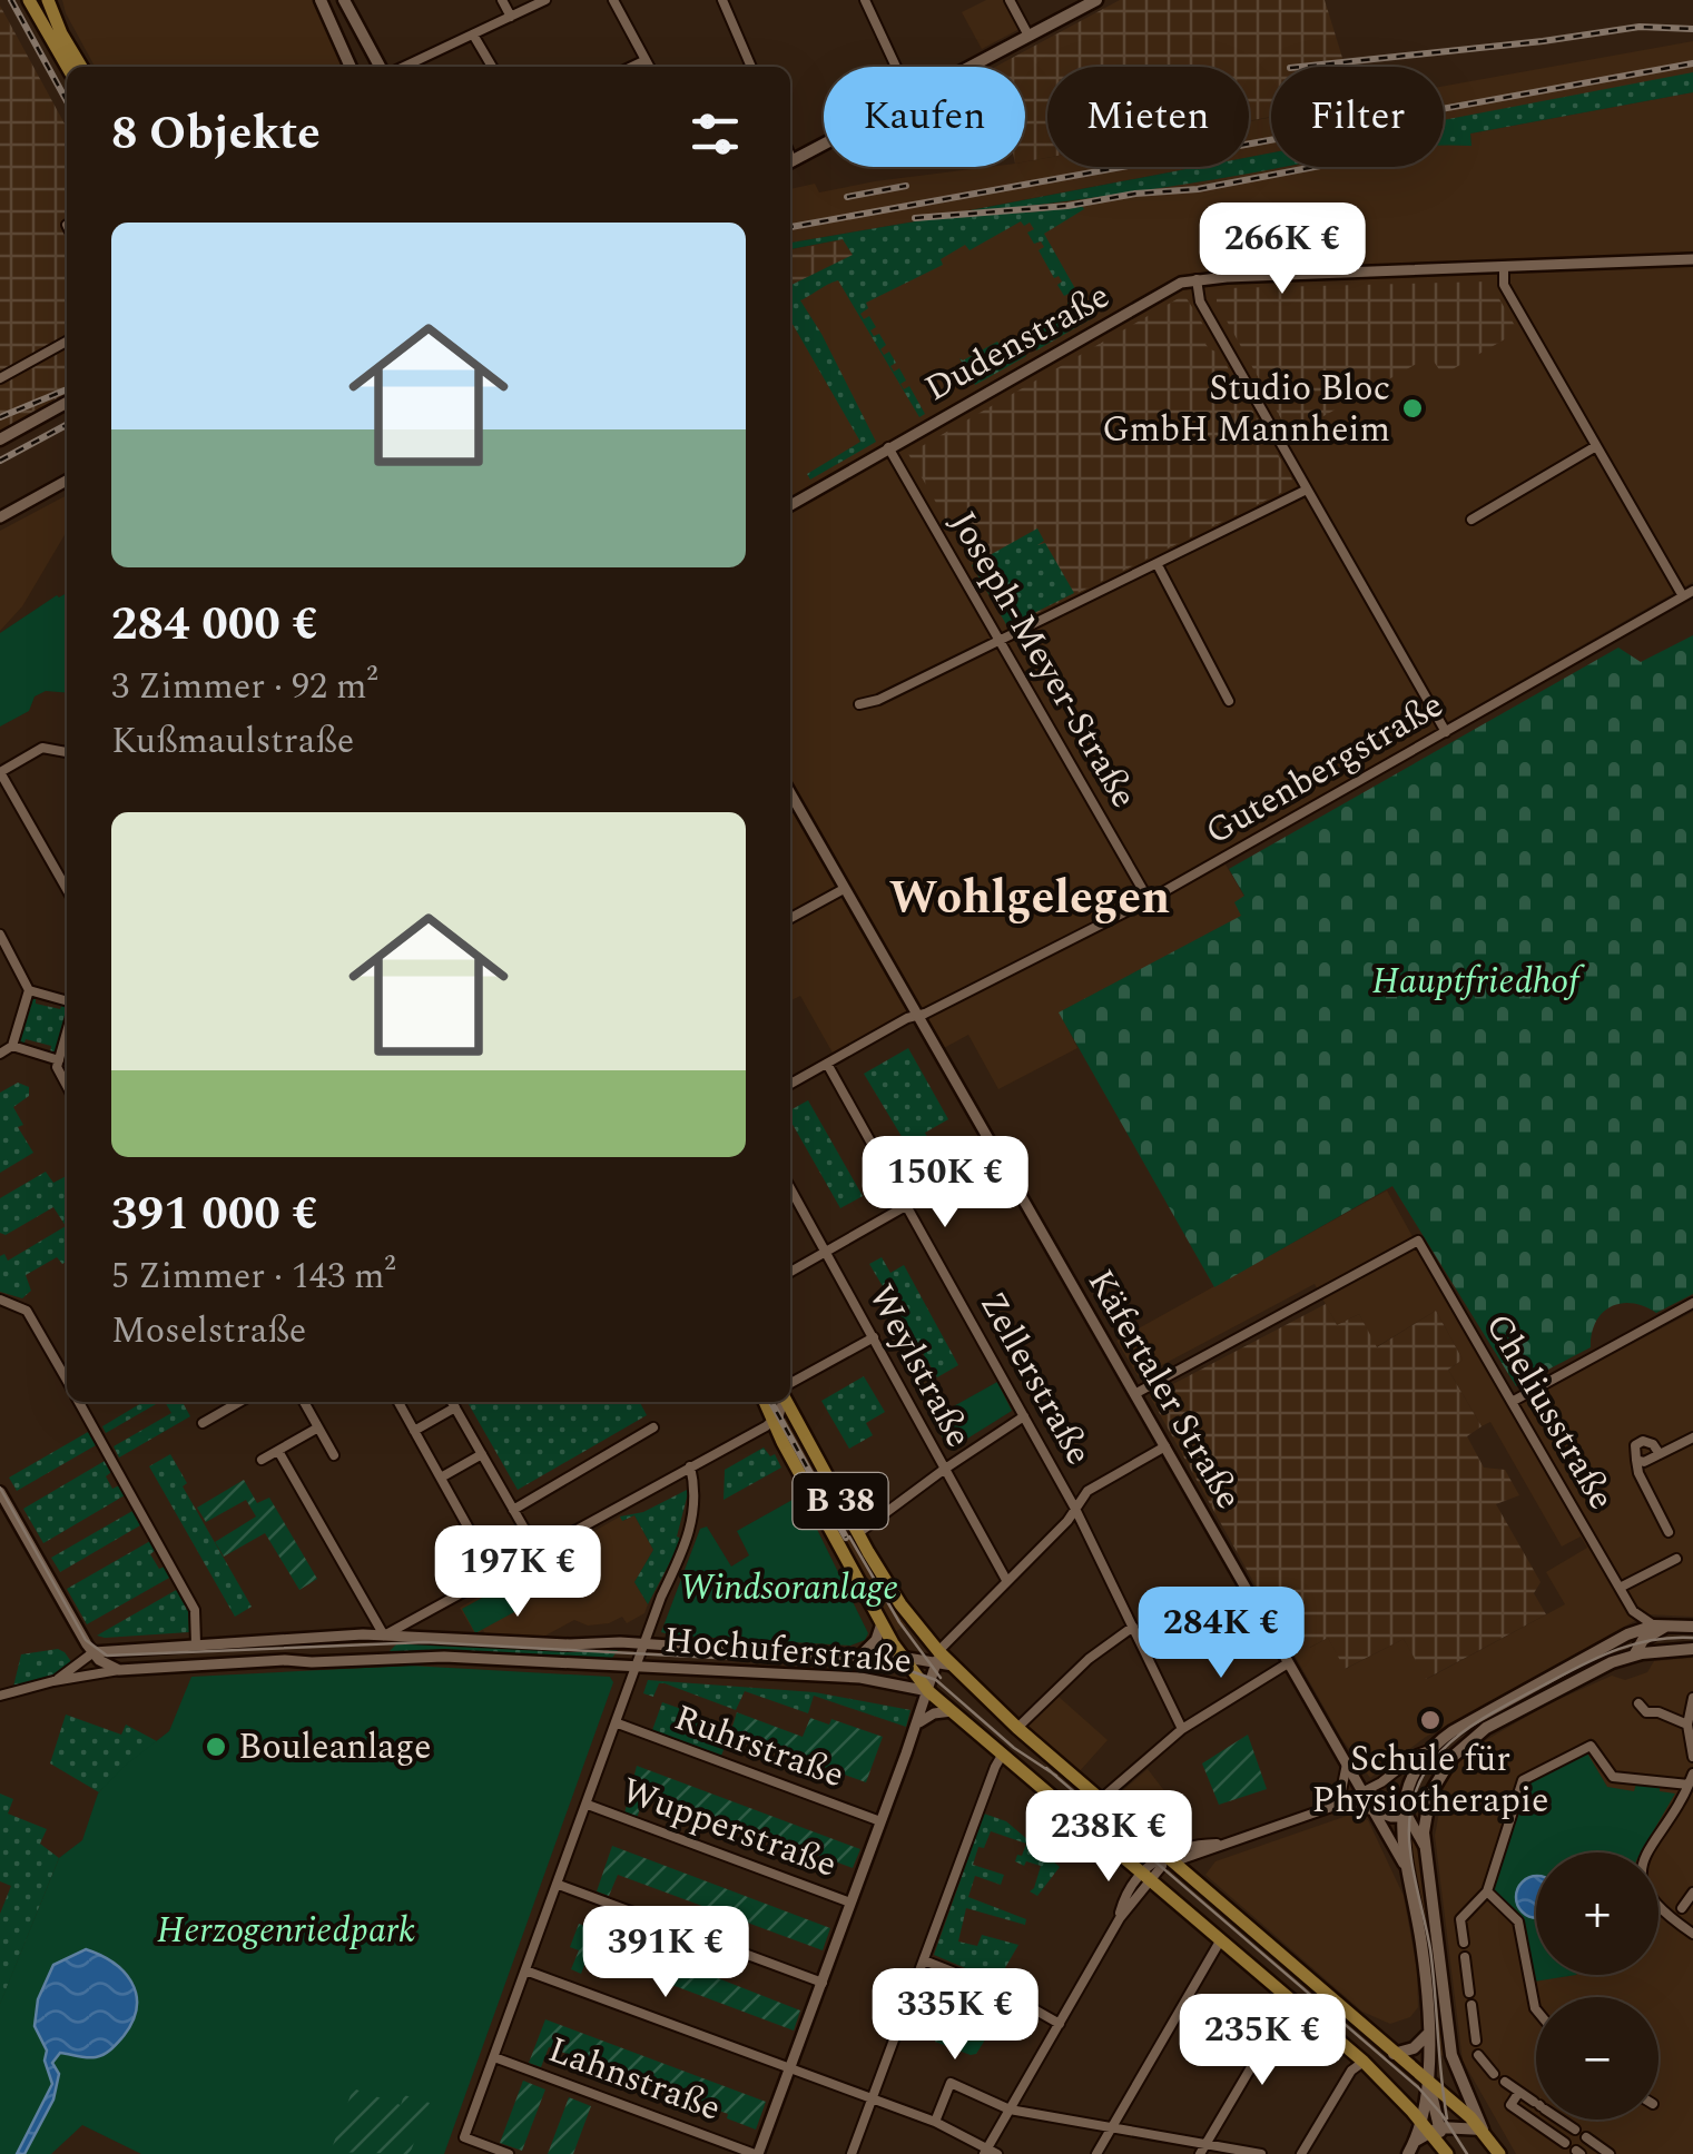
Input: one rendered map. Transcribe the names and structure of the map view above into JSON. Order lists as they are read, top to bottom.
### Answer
{
  "streets": {
    "main road": ["Käfertaler Straße", "B 38"],
    "street": [
      "Dudenstraße",
      "Joseph-Meyer-Straße",
      "Gutenbergstraße",
      "Weylstraße",
      "Zellerstraße",
      "Cheliusstraße",
      "Hochuferstraße",
      "Ruhrstraße",
      "Wupperstraße",
      "Lahnstraße"
    ]
  },
  "crossings": [
    ["Dudenstraße", "Joseph-Meyer-Straße"],
    ["Joseph-Meyer-Straße", "Gutenbergstraße"],
    ["Gutenbergstraße", "Zellerstraße"],
    ["Gutenbergstraße", "Käfertaler Straße"],
    ["Käfertaler Straße", "Cheliusstraße"],
    ["Käfertaler Straße", "B 38"],
    ["B 38", "Hochuferstraße"]
  ],
  "districts": ["Wohlgelegen"],
  "parks": ["Hauptfriedhof", "Windsoranlage", "Herzogenriedpark"],
  "places": ["Studio Bloc GmbH Mannheim", "Schule für Physiotherapie", "Bouleanlage"],
  "page": {
    "chip": ["Kaufen", "Mieten", "Filter"],
    "heading": "8 Objekte",
    "list": [
      {
        "name": "284 000 €",
        "note": "3 Zimmer · 92 m² · Kußmaulstraße"
      },
      {
        "name": "391 000 €",
        "note": "5 Zimmer · 143 m² · Moselstraße"
      }
    ],
    "price": [
      "266K €",
      "150K €",
      "197K €",
      "284K €",
      "238K €",
      "391K €",
      "335K €",
      "235K €"
    ],
    "map_buttons": ["+", "−"]
  }
}
